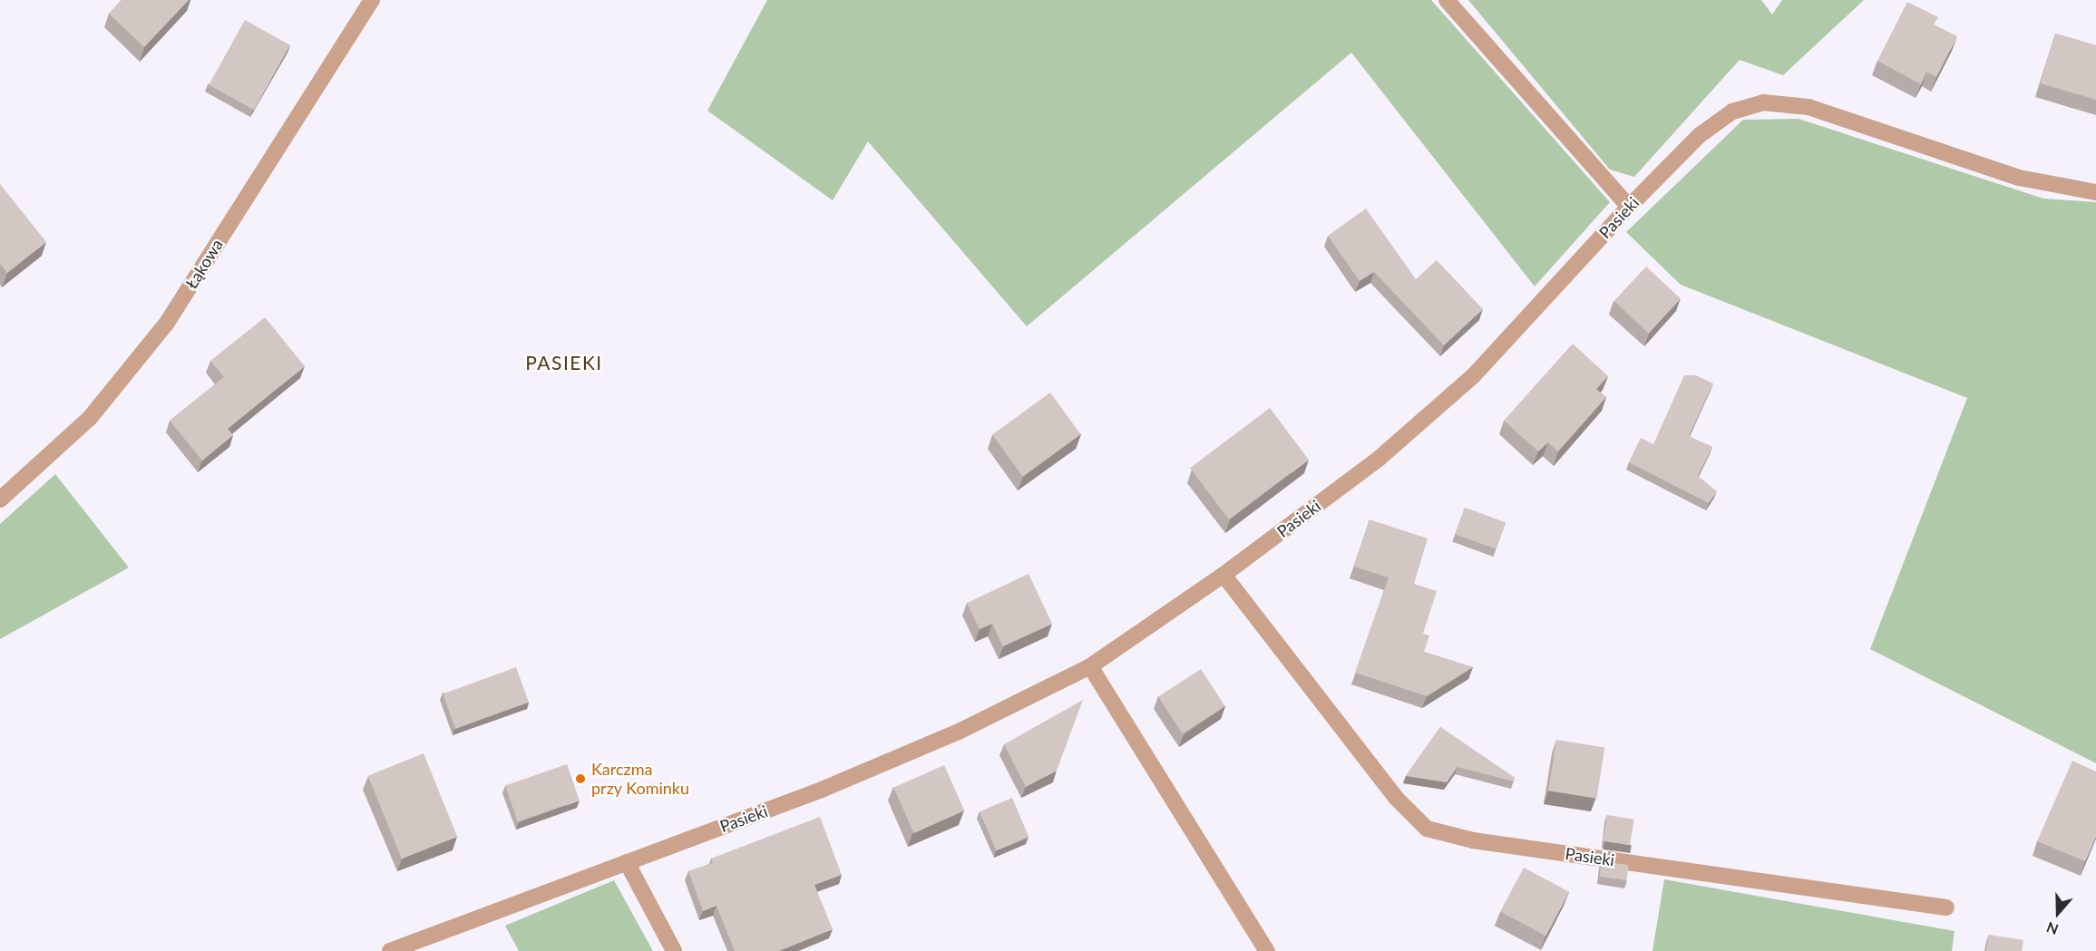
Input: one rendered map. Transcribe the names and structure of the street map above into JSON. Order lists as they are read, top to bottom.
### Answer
{
  "streets": {
    "street": ["Pasieki", "Łąkowa"]
  },
  "districts": ["PASIEKI"],
  "places": ["Karczma przy Kominku"],
  "north": "bottom"
}
